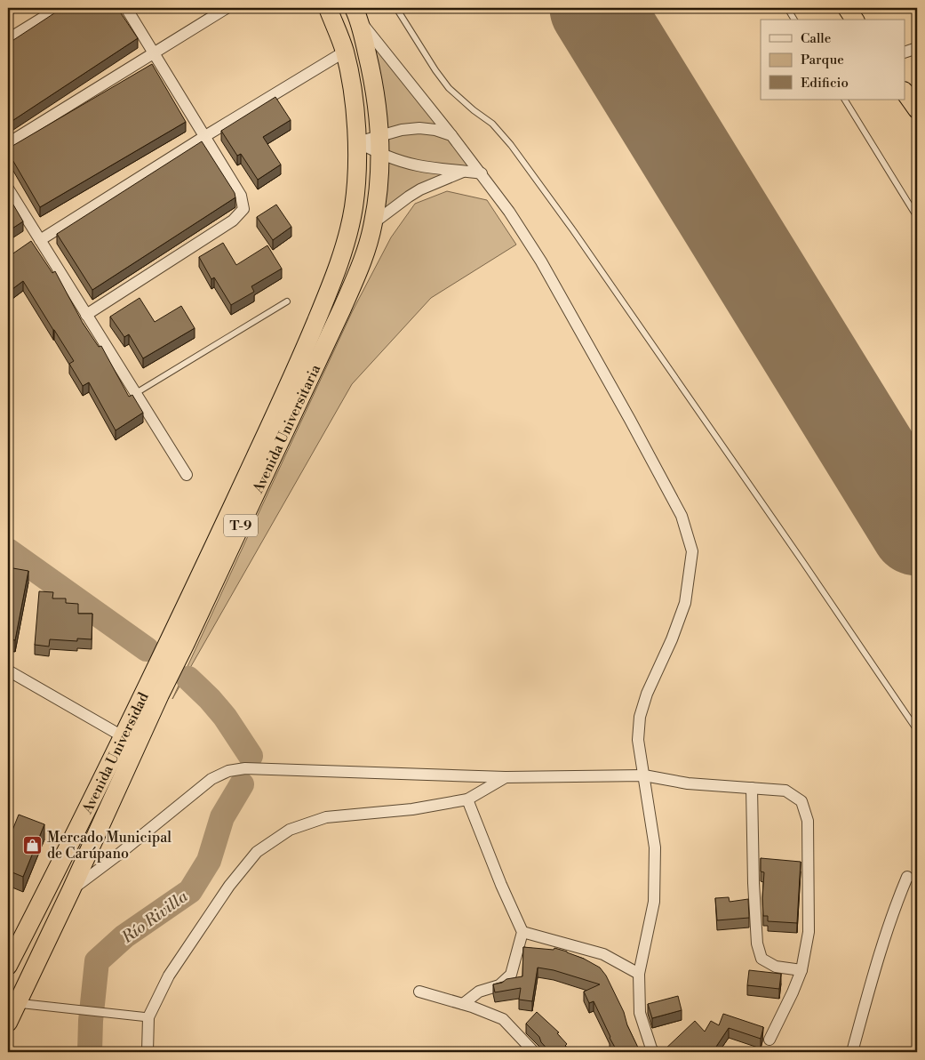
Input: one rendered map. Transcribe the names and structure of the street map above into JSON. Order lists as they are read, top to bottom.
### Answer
{
  "streets": {
    "highway": ["Avenida Universitaria", "T-9", "Avenida Universidad"]
  },
  "crossings": [
    ["Avenida Universitaria", "Avenida Universidad"]
  ],
  "water": ["Río Rivilla"],
  "places": {
    "shop": ["Mercado Municipal de Carúpano"]
  },
  "legend": ["Calle", "Parque", "Edificio"]
}
